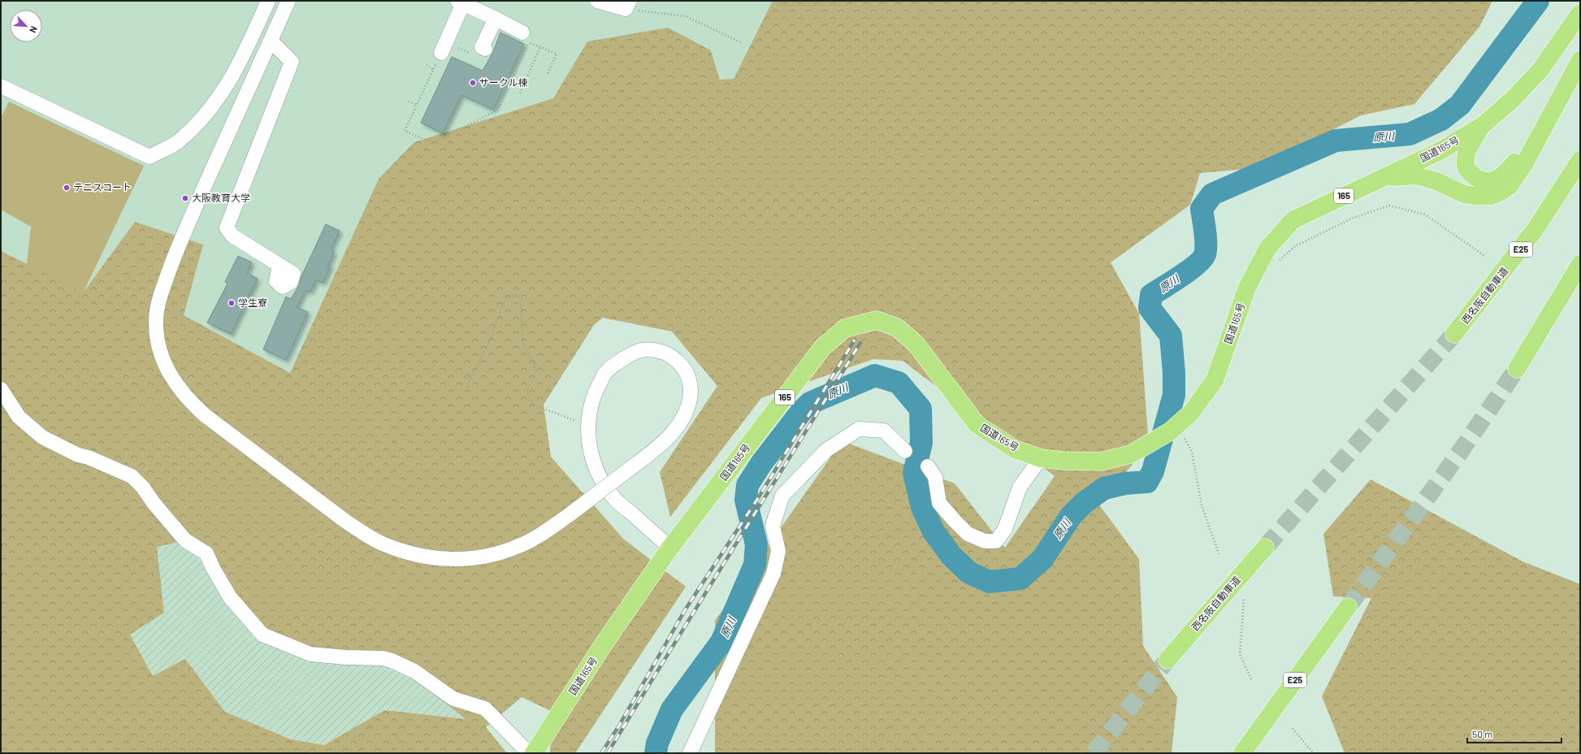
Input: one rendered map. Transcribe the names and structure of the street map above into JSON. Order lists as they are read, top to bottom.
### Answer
{
  "streets": {
    "highway": [
      "国道165号",
      "165",
      "E25",
      "西名阪自動車道"
    ]
  },
  "water": ["原川"],
  "places": [
    "サークル棟",
    "テニスコート",
    "大阪教育大学",
    "学生寮"
  ],
  "scale_bar": "50 m",
  "north": "bottom right"
}
